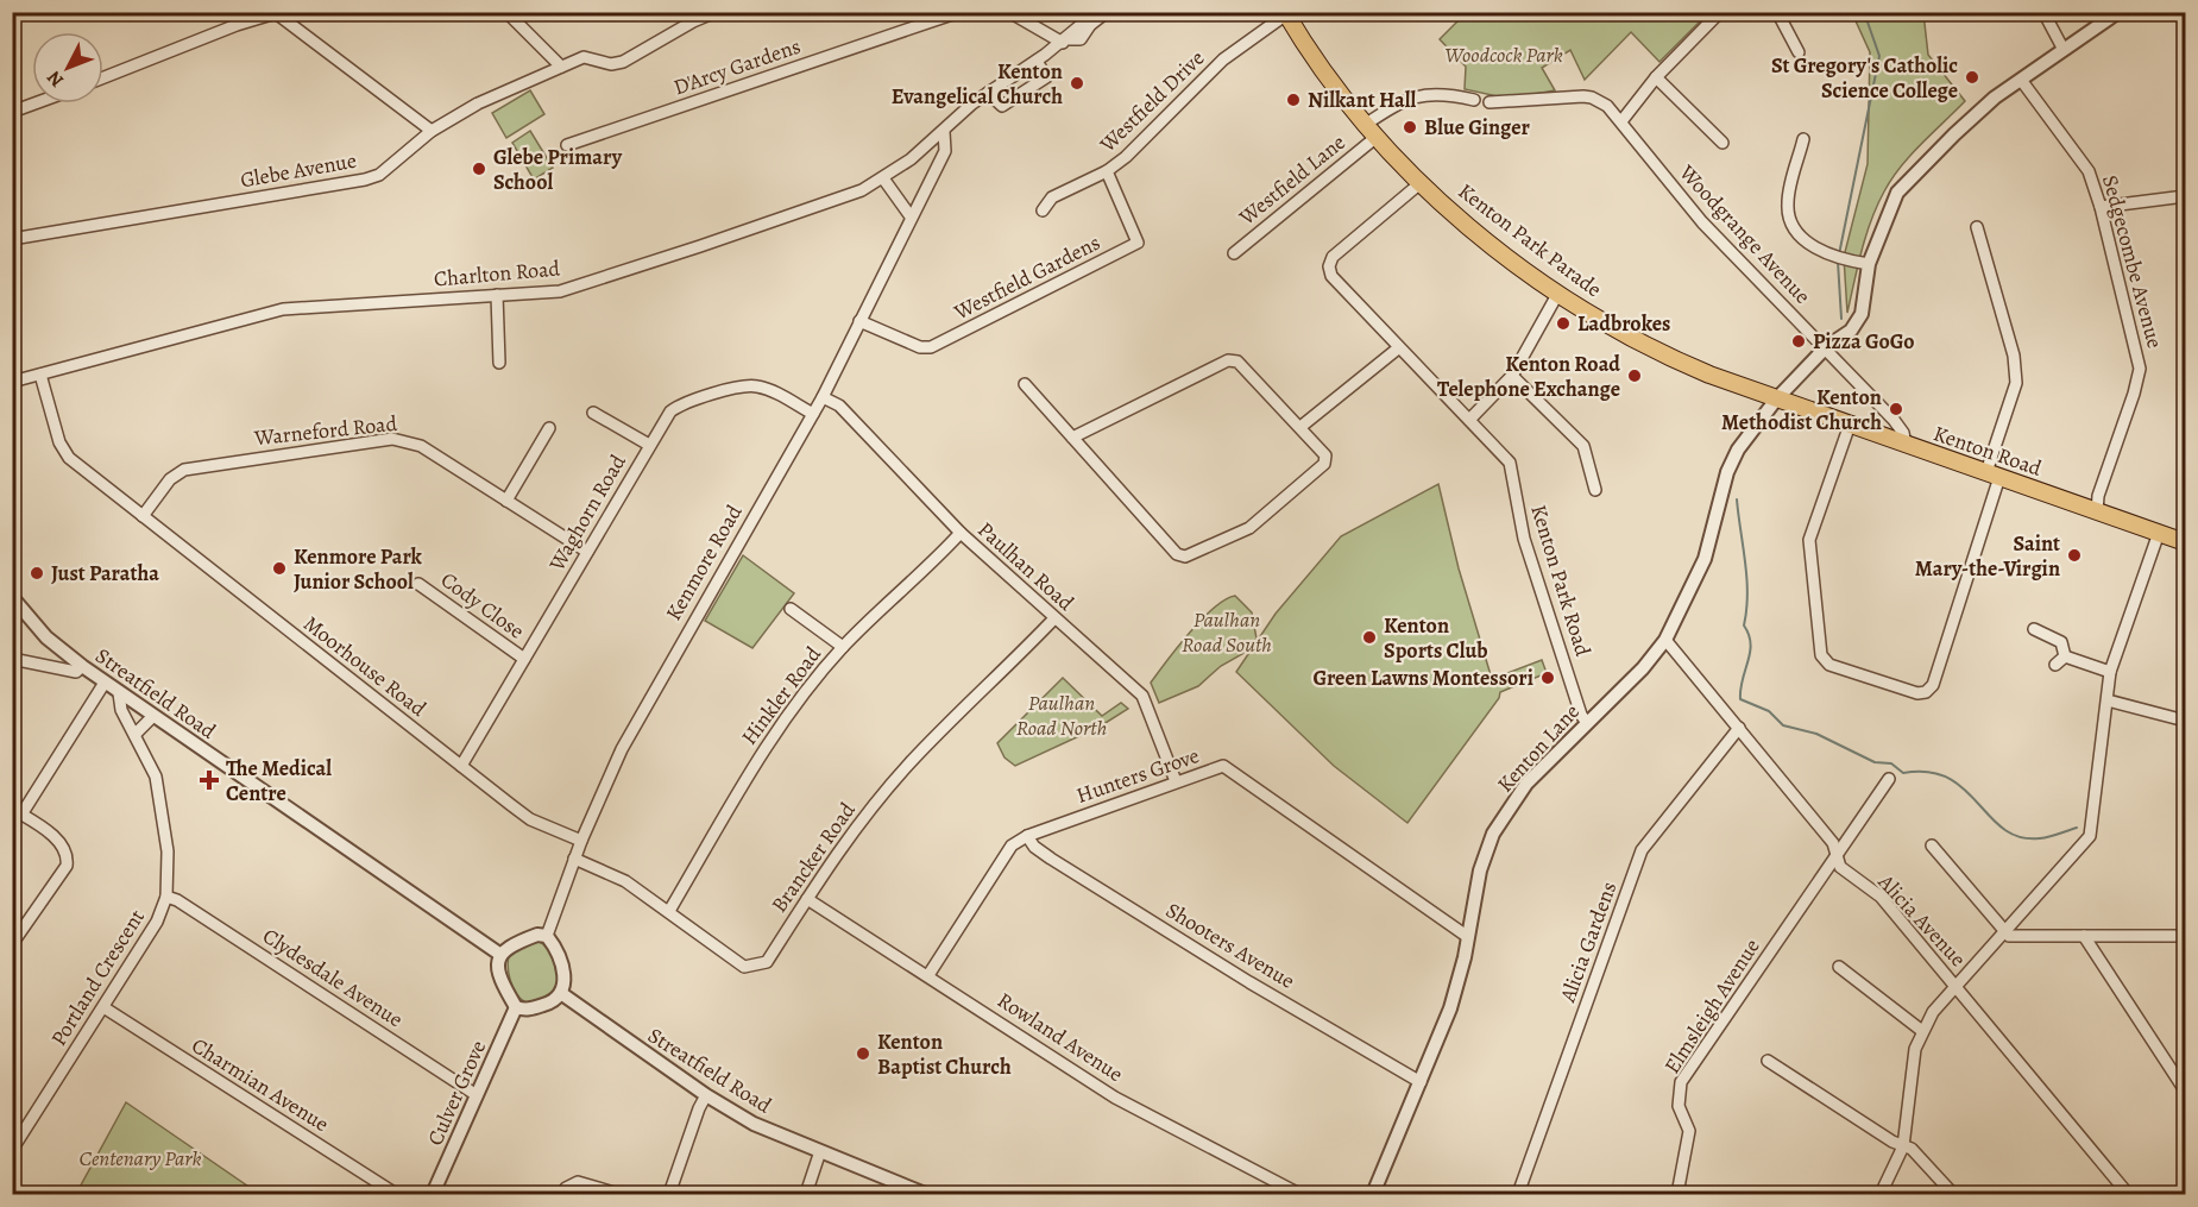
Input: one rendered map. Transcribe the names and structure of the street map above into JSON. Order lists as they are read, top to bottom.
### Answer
{
  "streets": {
    "main road": ["Kenton Park Parade", "Kenton Road"],
    "street": [
      "D'Arcy Gardens",
      "Westfield Drive",
      "Glebe Avenue",
      "Westfield Lane",
      "Woodgrange Avenue",
      "Sedgecombe Avenue",
      "Charlton Road",
      "Westfield Gardens",
      "Warneford Road",
      "Waghorn Road",
      "Kenmore Road",
      "Paulhan Road",
      "Kenton Park Road",
      "Cody Close",
      "Moorhouse Road",
      "Streatfield Road",
      "Hinkler Road",
      "Kenton Lane",
      "Hunters Grove",
      "Brancker Road",
      "Alicia Avenue",
      "Alicia Gardens",
      "Shooters Avenue",
      "Portland Crescent",
      "Clydesdale Avenue",
      "Elmsleigh Avenue",
      "Rowland Avenue",
      "Charmian Avenue",
      "Culver Grove"
    ]
  },
  "crossings": [
    ["Westfield Drive", "Kenton Park Parade"],
    ["Westfield Drive", "Westfield Gardens"],
    ["Westfield Lane", "Kenton Park Parade"],
    ["Woodgrange Avenue", "Kenton Road"],
    ["Woodgrange Avenue", "Kenton Lane"],
    ["Kenton Park Parade", "Kenton Road"],
    ["Kenton Park Parade", "Kenton Park Road"],
    ["Kenton Park Parade", "Kenton Lane"],
    ["Sedgecombe Avenue", "Kenton Road"],
    ["Sedgecombe Avenue", "Kenton Lane"],
    ["Charlton Road", "Kenmore Road"],
    ["Charlton Road", "Moorhouse Road"],
    ["Westfield Gardens", "Kenmore Road"],
    ["Warneford Road", "Waghorn Road"],
    ["Warneford Road", "Moorhouse Road"],
    ["Kenton Road", "Kenton Lane"],
    ["Waghorn Road", "Kenmore Road"],
    ["Waghorn Road", "Cody Close"],
    ["Waghorn Road", "Moorhouse Road"],
    ["Kenmore Road", "Paulhan Road"],
    ["Kenmore Road", "Moorhouse Road"],
    ["Kenmore Road", "Streatfield Road"],
    ["Kenmore Road", "Brancker Road"],
    ["Kenmore Road", "Culver Grove"],
    ["Paulhan Road", "Hinkler Road"],
    ["Paulhan Road", "Hunters Grove"],
    ["Paulhan Road", "Brancker Road"],
    ["Kenton Park Road", "Kenton Lane"],
    ["Streatfield Road", "Portland Crescent"],
    ["Streatfield Road", "Culver Grove"],
    ["Hinkler Road", "Brancker Road"],
    ["Kenton Lane", "Hunters Grove"],
    ["Kenton Lane", "Alicia Avenue"],
    ["Kenton Lane", "Shooters Avenue"],
    ["Hunters Grove", "Shooters Avenue"],
    ["Hunters Grove", "Rowland Avenue"],
    ["Brancker Road", "Rowland Avenue"],
    ["Alicia Avenue", "Alicia Gardens"],
    ["Alicia Avenue", "Elmsleigh Avenue"],
    ["Portland Crescent", "Clydesdale Avenue"],
    ["Portland Crescent", "Charmian Avenue"],
    ["Clydesdale Avenue", "Culver Grove"]
  ],
  "parks": [
    "Woodcock Park",
    "Paulhan Road South",
    "Paulhan Road North",
    "Centenary Park"
  ],
  "places": {
    "other": [
      "St Gregory's Catholic Science College",
      "Kenton Evangelical Church",
      "Nilkant Hall",
      "Blue Ginger",
      "Glebe Primary School",
      "Ladbrokes",
      "Pizza GoGo",
      "Kenton Road Telephone Exchange",
      "Kenton Methodist Church",
      "Saint Mary-the-Virgin",
      "Kenmore Park Junior School",
      "Just Paratha",
      "Kenton Sports Club",
      "Green Lawns Montessori",
      "Kenton Baptist Church"
    ],
    "health": ["The Medical Centre"]
  },
  "north": "bottom left"
}
